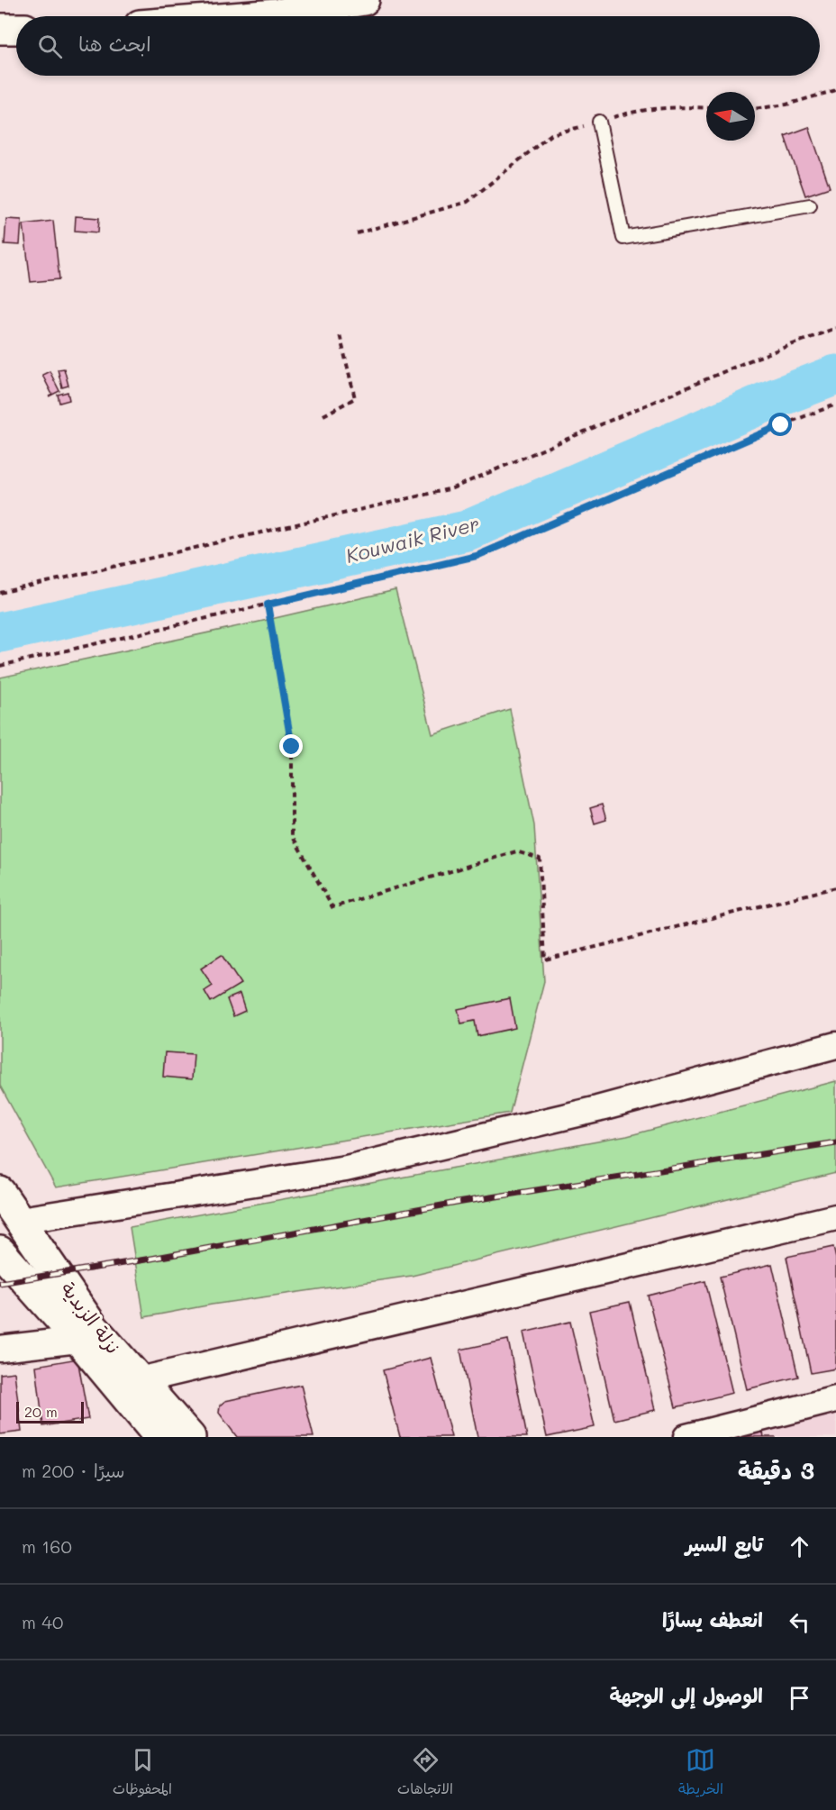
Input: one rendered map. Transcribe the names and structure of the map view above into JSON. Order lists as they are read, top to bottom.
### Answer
{
  "streets": {
    "main road": ["نزلة الزبدية"]
  },
  "water": ["Kouwaik River"],
  "scale_bar": "20 m",
  "north": "left",
  "page": {
    "search": "ابحث هنا",
    "scale": "20 m",
    "heading": ["3 دقيقة", "سيرًا · 200 m"],
    "list": [
      ["تابع السير", "160 m"],
      ["انعطف يسارًا", "40 m"],
      "الوصول إلى الوجهة"
    ],
    "nav": ["الخريطة", "الاتجاهات", "المحفوظات"]
  }
}
